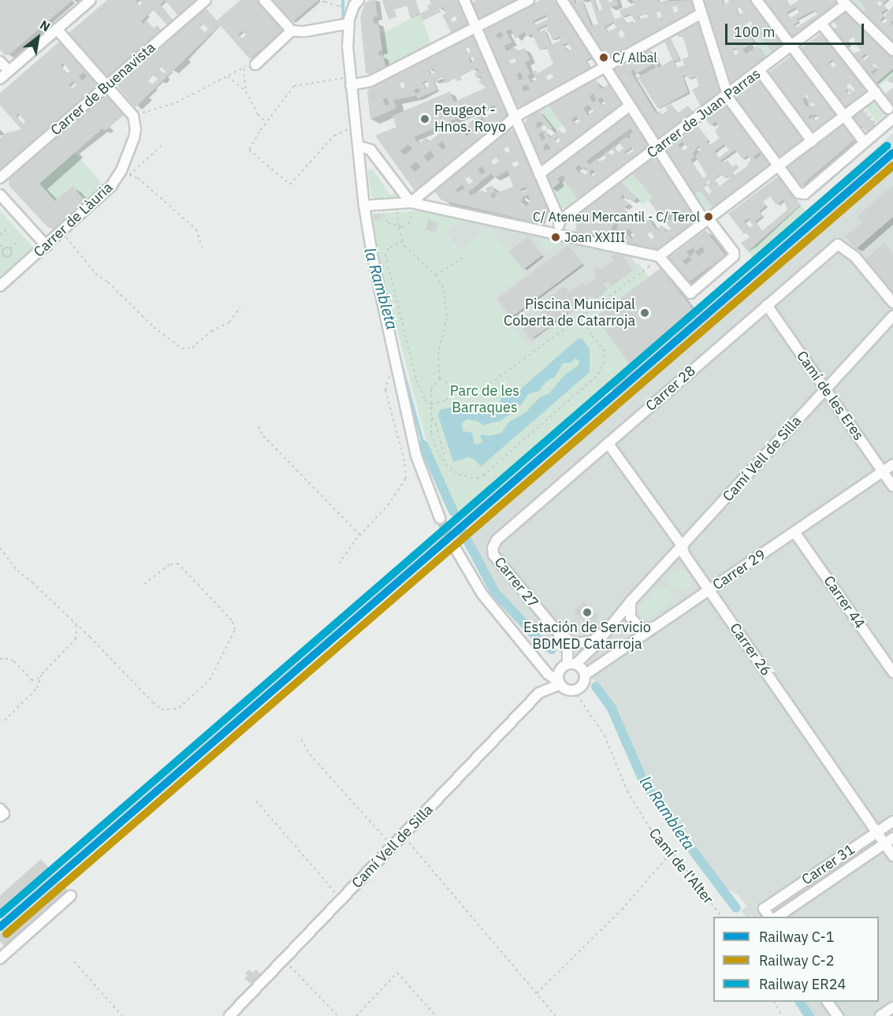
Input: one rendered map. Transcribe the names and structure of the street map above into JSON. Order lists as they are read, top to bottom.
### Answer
{
  "streets": {
    "street": [
      "Carrer de Buenavista",
      "Carrer de Juan Parras",
      "Carrer de Làuria",
      "Carrer 28",
      "Camí de les Eres",
      "Camí Vell de Silla",
      "Carrer 29",
      "Carrer 27",
      "Carrer 44",
      "Carrer 26",
      "Carrer 31"
    ],
    "path": ["Camí de l'Alter"]
  },
  "crossings": [
    ["Carrer 28", "Camí de les Eres"],
    ["Carrer 28", "Carrer 27"],
    ["Carrer 28", "Carrer 26"],
    ["Camí de les Eres", "Camí Vell de Silla"],
    ["Camí de les Eres", "Carrer 29"],
    ["Camí Vell de Silla", "Carrer 29"],
    ["Camí Vell de Silla", "Carrer 27"],
    ["Camí Vell de Silla", "Carrer 26"],
    ["Camí Vell de Silla", "Camí de l'Alter"],
    ["Carrer 29", "Carrer 27"],
    ["Carrer 29", "Carrer 44"],
    ["Carrer 29", "Carrer 26"],
    ["Carrer 29", "Camí de l'Alter"],
    ["Carrer 27", "Camí de l'Alter"],
    ["Carrer 26", "Carrer 31"]
  ],
  "water": ["la Rambleta"],
  "parks": ["Parc de les Barraques"],
  "places": [
    "C/ Albal",
    "Peugeot - Hnos. Royo",
    "C/ Ateneu Mercantil - C/ Terol",
    "Joan XXIII",
    "Piscina Municipal Coberta de Catarroja",
    "Estación de Servicio BDMED Catarroja"
  ],
  "lines": ["rail line ER24", "rail line C-1", "rail line C-2"],
  "legend": ["Railway C-1", "Railway C-2", "Railway ER24"],
  "scale_bar": "100 m",
  "north": "top right"
}
